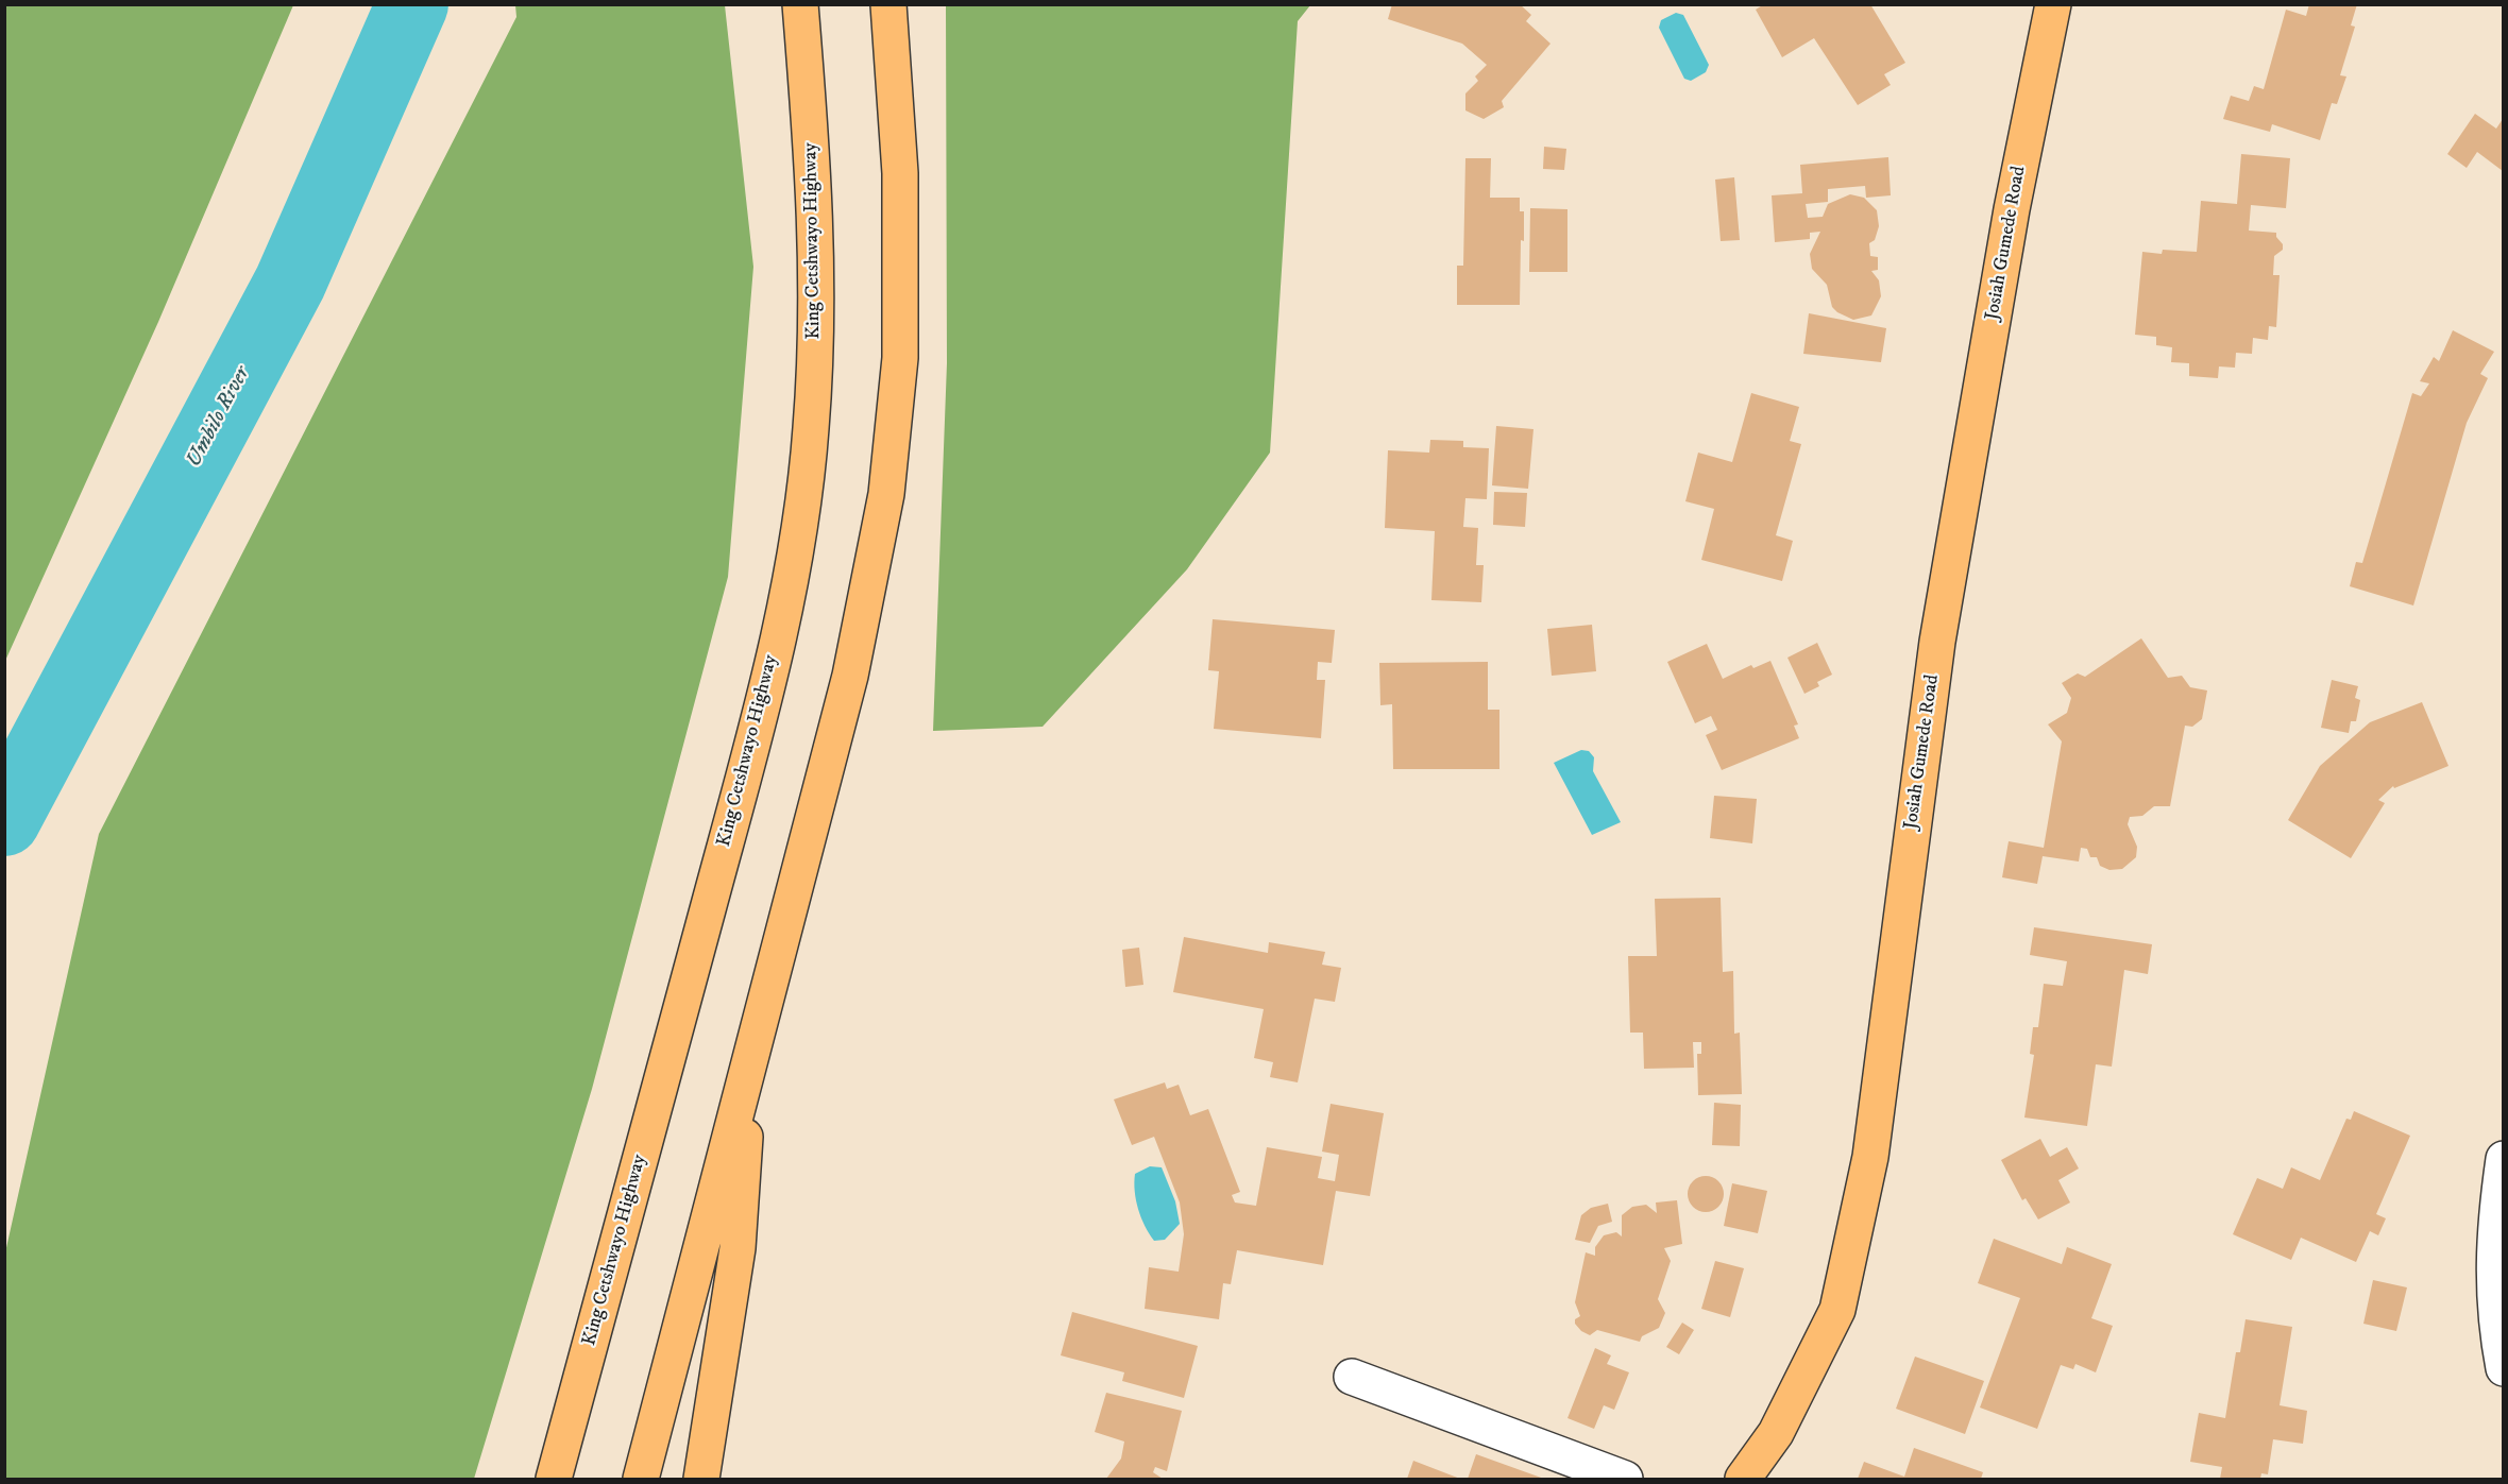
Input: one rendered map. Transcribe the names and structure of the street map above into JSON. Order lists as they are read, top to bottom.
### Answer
{
  "streets": {
    "main road": ["King Cetshwayo Highway", "Josiah Gumede Road"]
  },
  "water": ["Umbilo River"]
}
